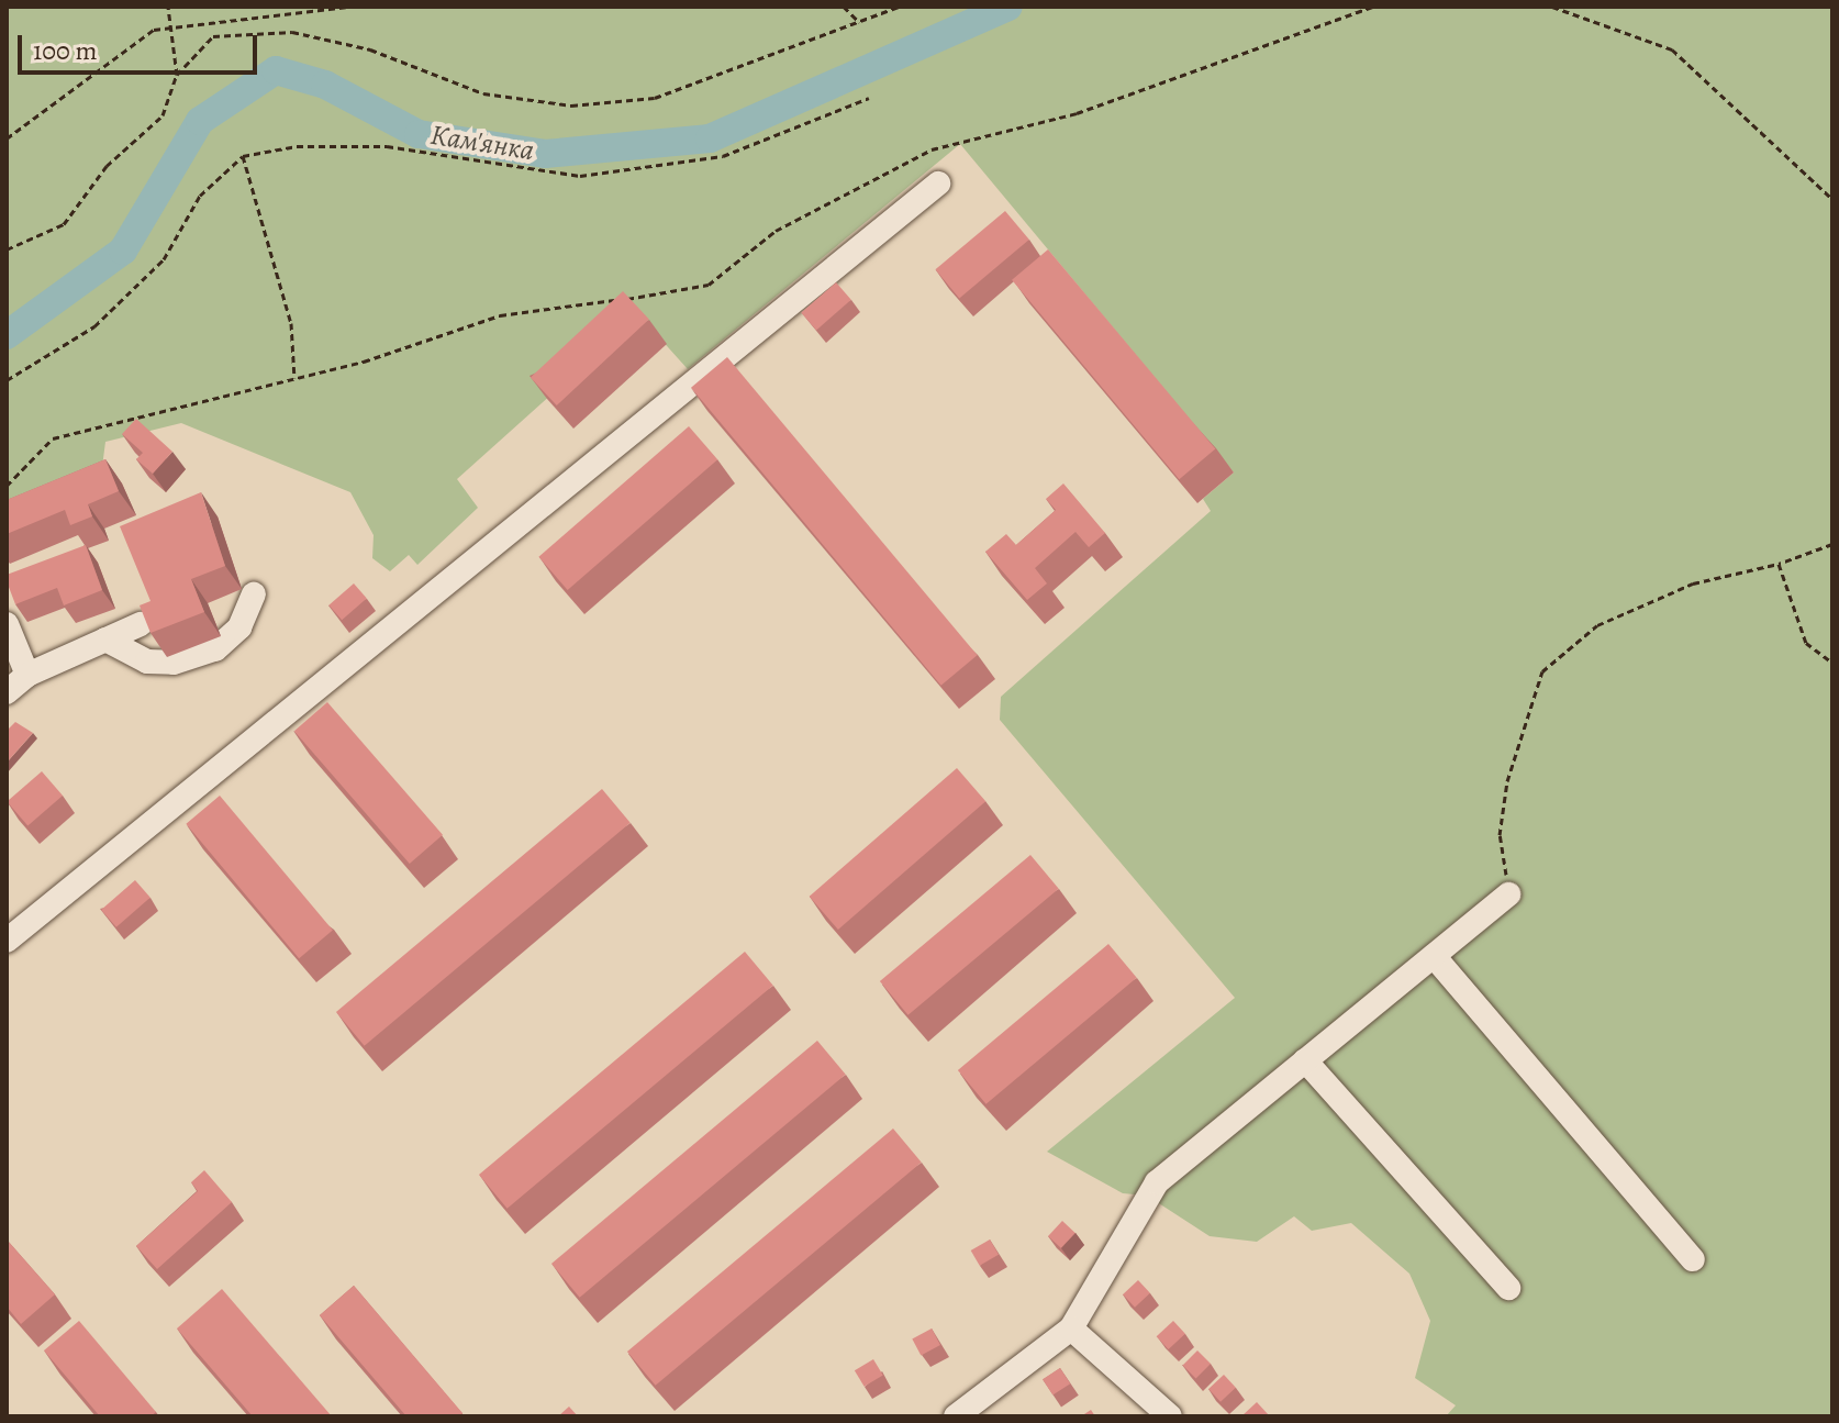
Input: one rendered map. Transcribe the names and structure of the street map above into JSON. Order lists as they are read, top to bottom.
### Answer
{
  "water": ["Кам'янка"],
  "scale_bar": "100 m"
}
